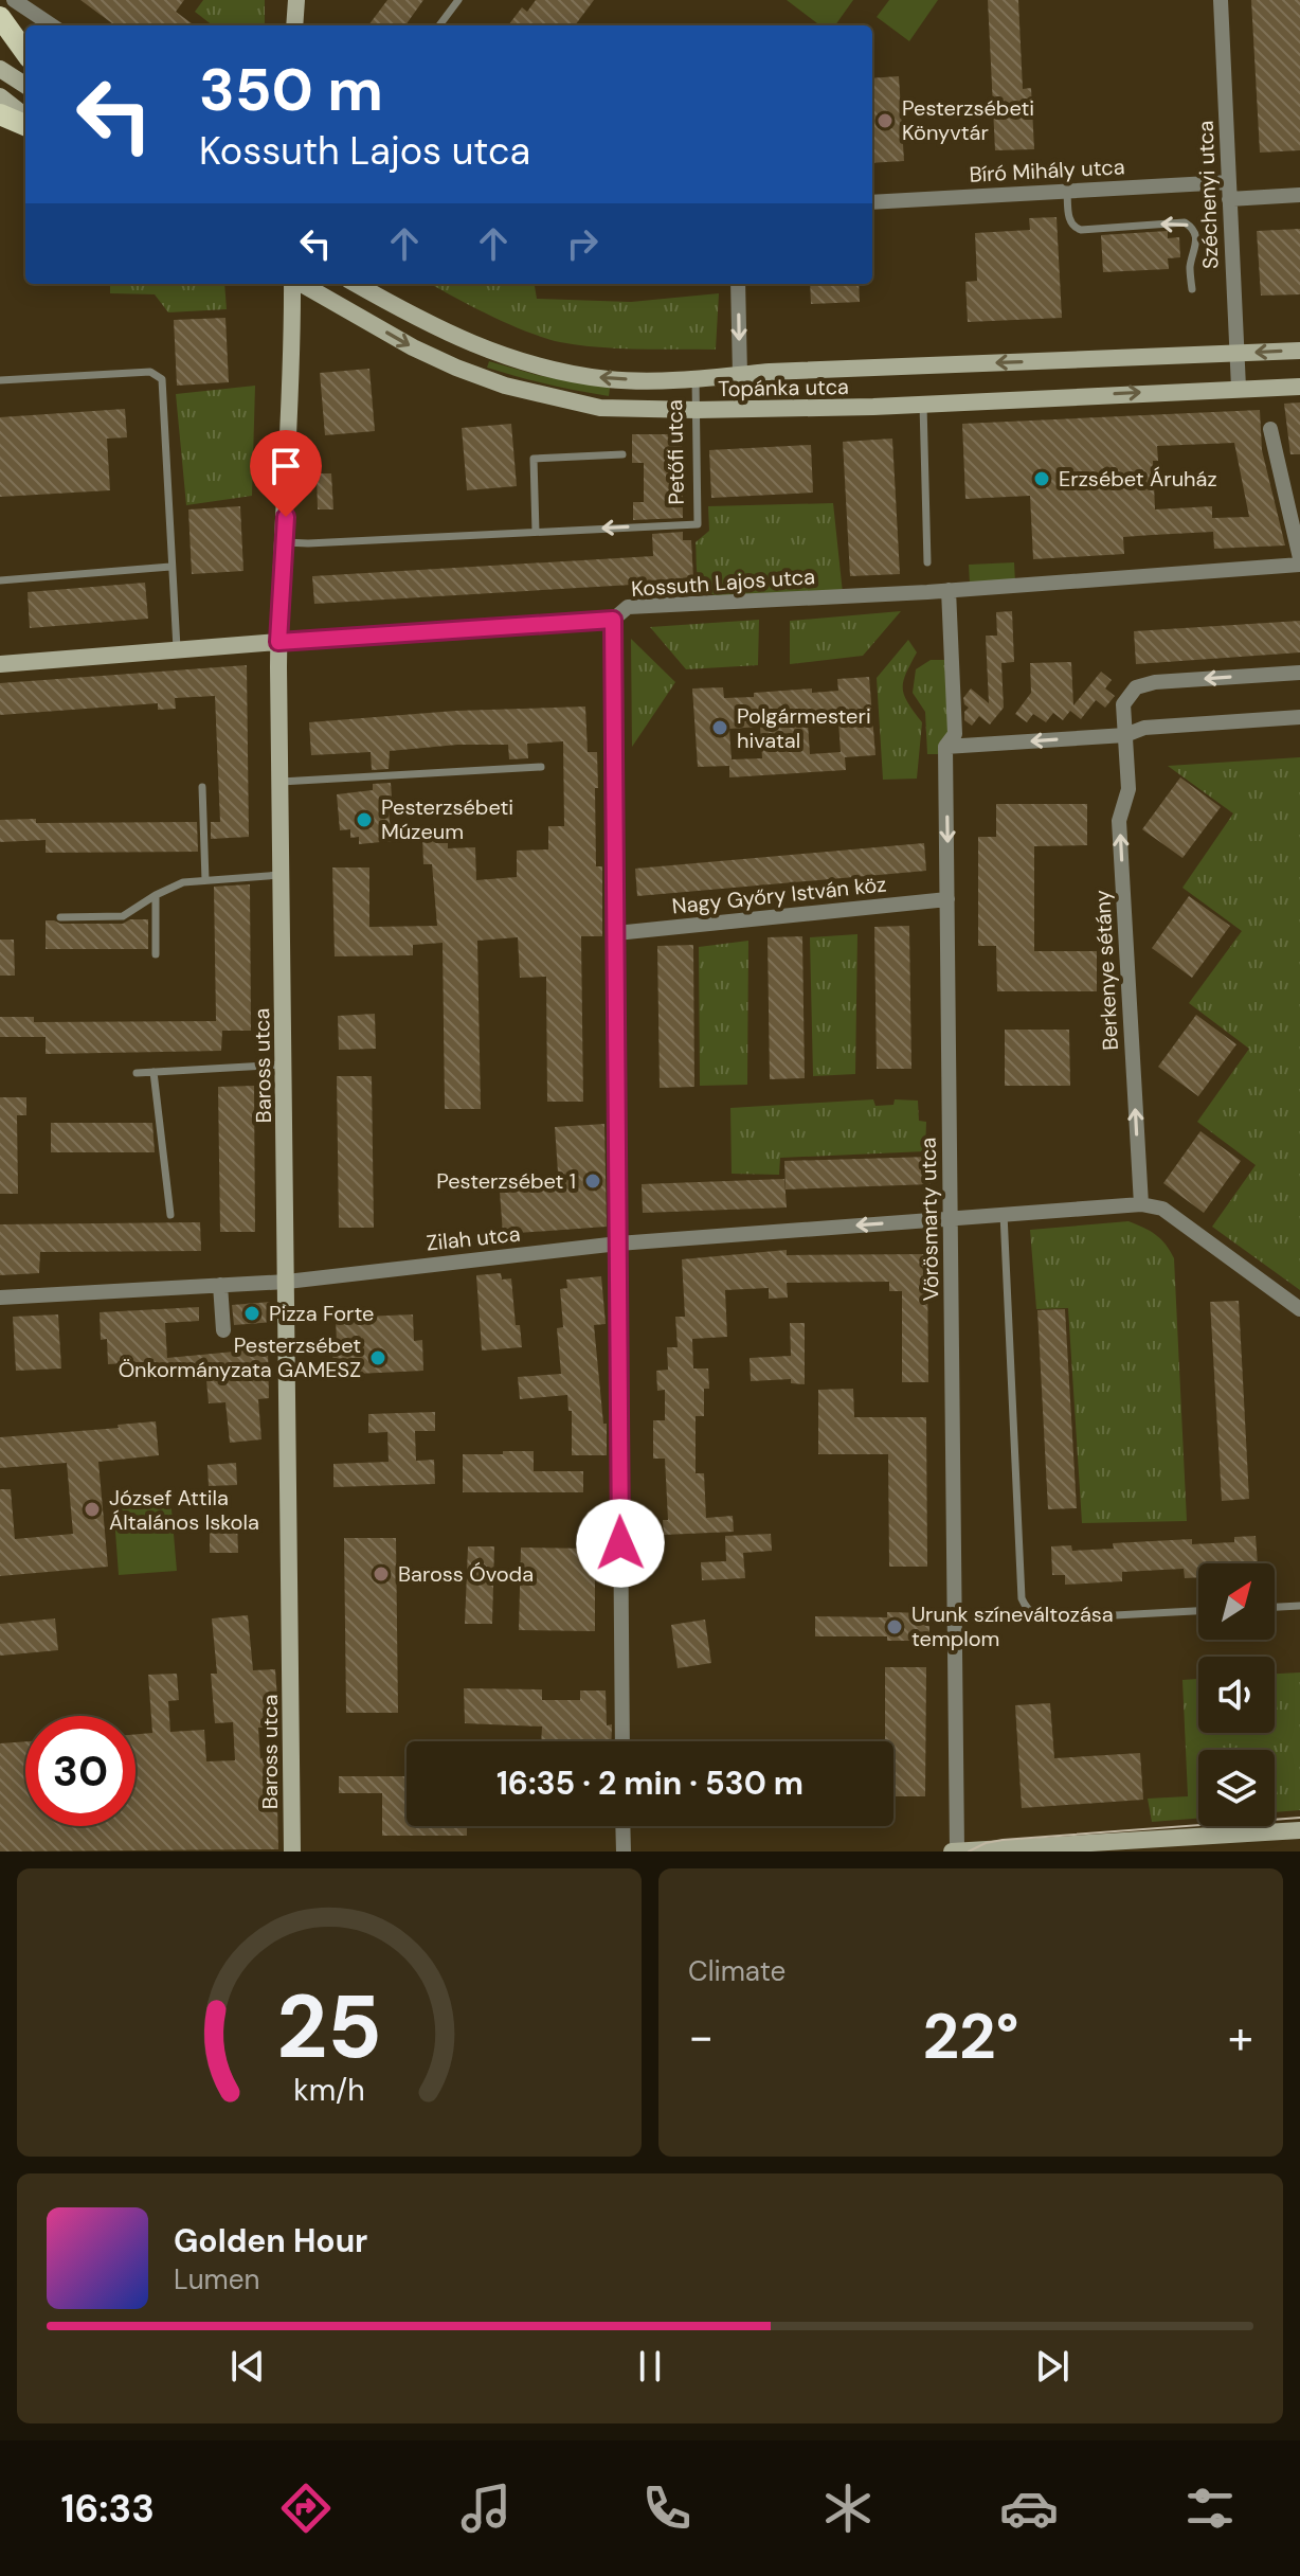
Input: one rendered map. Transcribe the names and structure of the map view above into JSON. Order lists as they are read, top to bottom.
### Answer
{
  "streets": {
    "street": [
      "Bíró Mihály utca",
      "Széchenyi utca",
      "Topánka utca",
      "Kossuth Lajos utca",
      "Nagy Győry István köz",
      "Berkenye sétány",
      "Baross utca",
      "Vörösmarty utca",
      "Zilah utca"
    ],
    "lane": ["Petőfi utca"]
  },
  "crossings": [
    ["Bíró Mihály utca", "Széchenyi utca"],
    ["Széchenyi utca", "Topánka utca"],
    ["Topánka utca", "Petőfi utca"],
    ["Kossuth Lajos utca", "Baross utca"],
    ["Kossuth Lajos utca", "Vörösmarty utca"],
    ["Nagy Győry István köz", "Vörösmarty utca"],
    ["Berkenye sétány", "Zilah utca"],
    ["Baross utca", "Zilah utca"],
    ["Vörösmarty utca", "Zilah utca"]
  ],
  "places": [
    "Pesterzsébeti Könyvtár",
    "Erzsébet Áruház",
    "Polgármesteri hivatal",
    "Pesterzsébeti Múzeum",
    "Pesterzsébet 1",
    "Pizza Forte",
    "Pesterzsébet Önkormányzata GAMESZ",
    "József Attila Általános Iskola",
    "Baross Óvoda",
    "Urunk színeváltozása templom"
  ],
  "north": "top right",
  "page": {
    "turn": ["350 m", "Kossuth Lajos utca"],
    "limit": "30",
    "trip": "16:35 · 2 min · 530 m",
    "tile": "Climate",
    "heat": ["−", "22°", "+"],
    "song": ["Golden Hour", "Lumen"],
    "tabs": "16:33",
    "gauge": ["25", "km/h"]
  }
}
